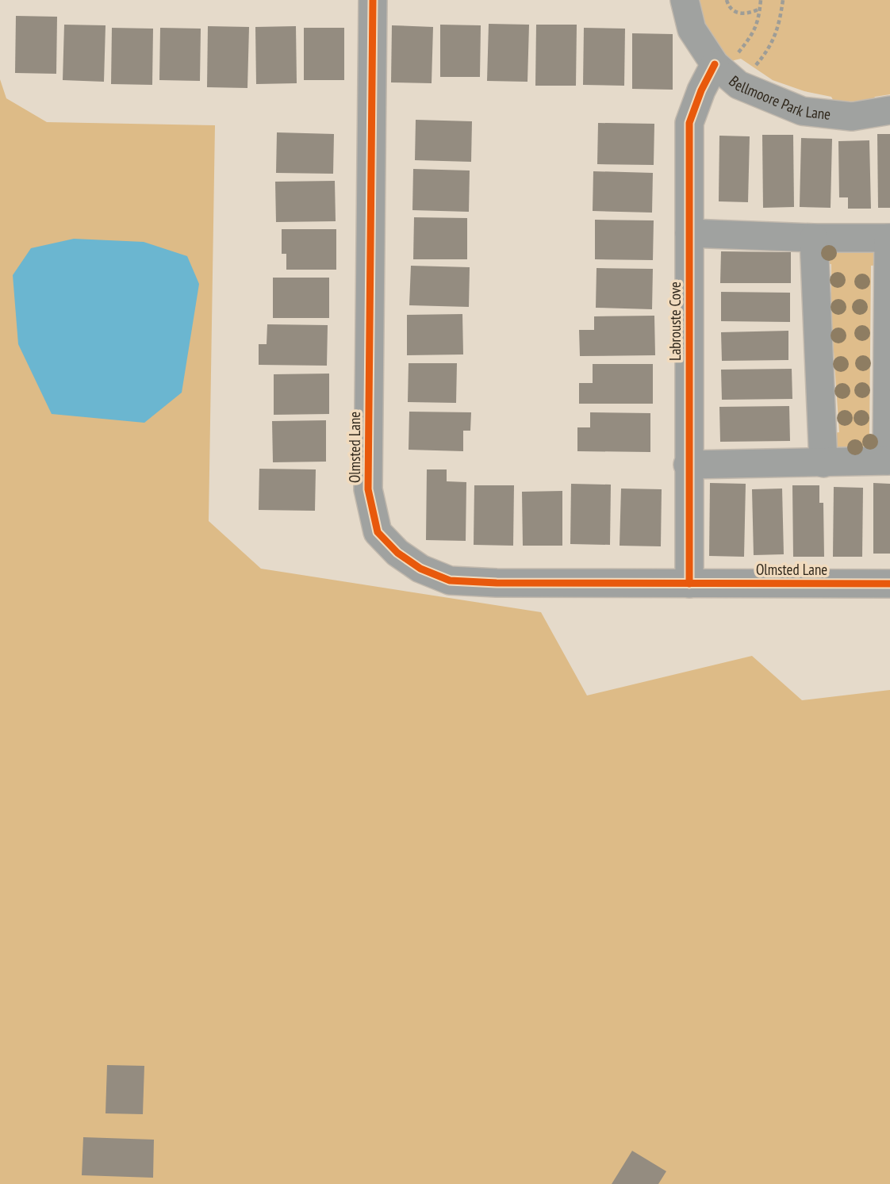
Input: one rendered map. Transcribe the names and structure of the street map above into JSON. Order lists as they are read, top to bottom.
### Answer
{
  "streets": {
    "street": ["Bellmoore Park Lane", "Labrouste Cove", "Olmsted Lane"]
  },
  "crossings": [
    ["Bellmoore Park Lane", "Labrouste Cove"],
    ["Labrouste Cove", "Olmsted Lane"]
  ]
}
